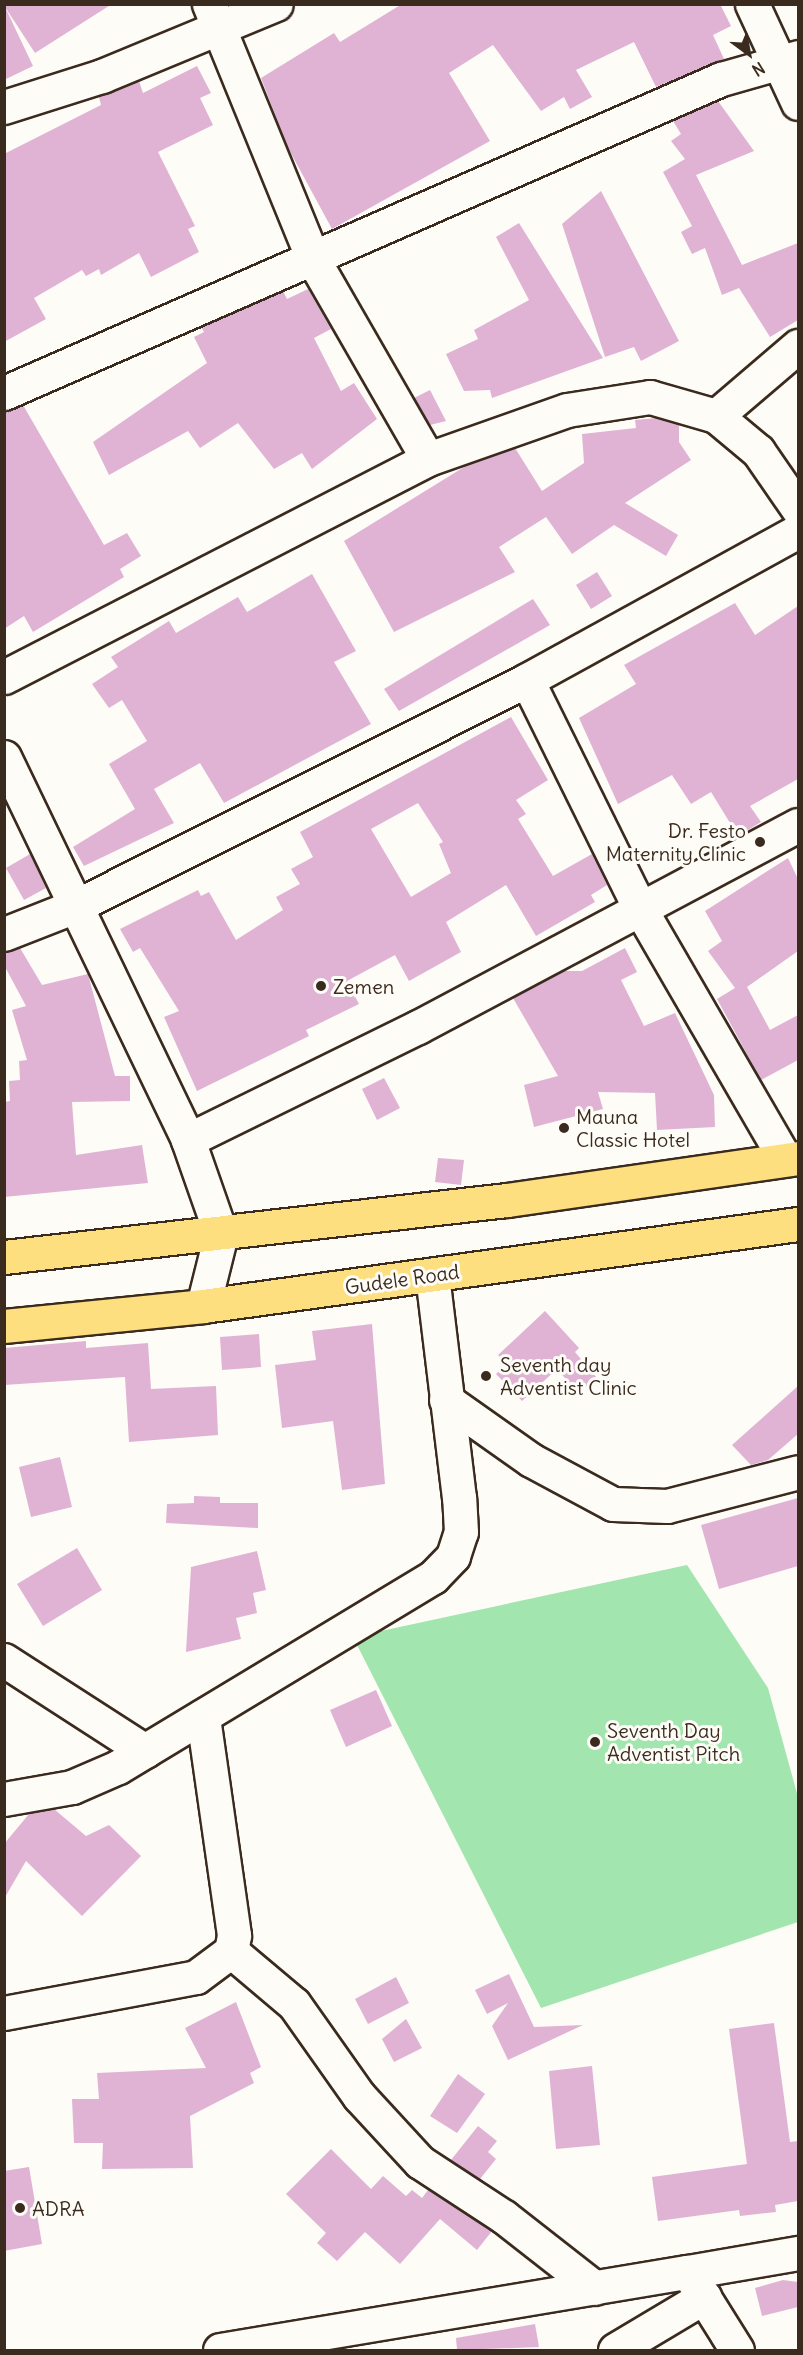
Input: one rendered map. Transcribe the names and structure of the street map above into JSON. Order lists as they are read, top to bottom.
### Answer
{
  "streets": {
    "highway": ["Gudele Road"]
  },
  "places": [
    "Dr. Festo Maternity Clinic",
    "Zemen",
    "Mauna Classic Hotel",
    "Seventh day Adventist Clinic",
    "Seventh Day Adventist Pitch",
    "ADRA"
  ],
  "north": "bottom right"
}
